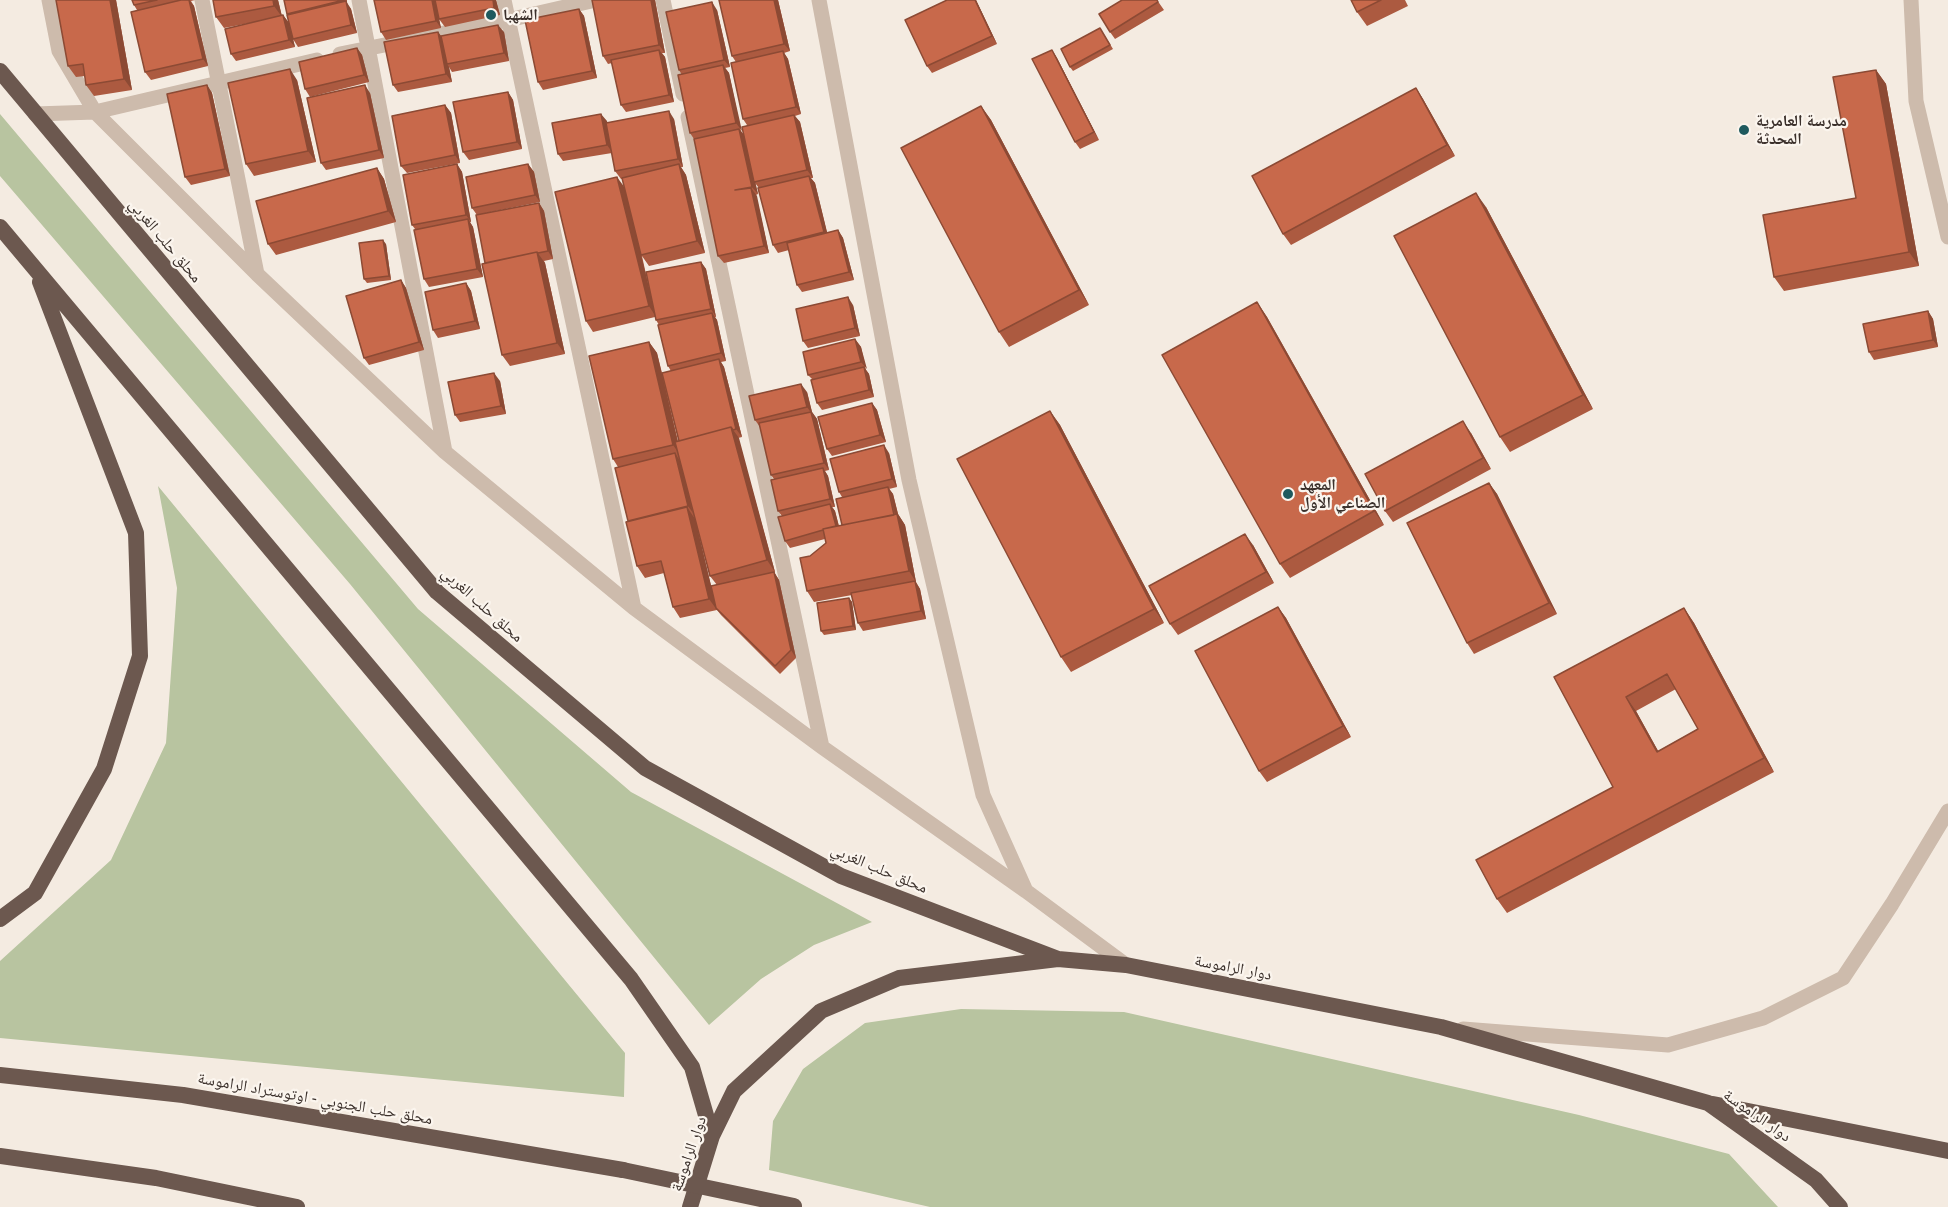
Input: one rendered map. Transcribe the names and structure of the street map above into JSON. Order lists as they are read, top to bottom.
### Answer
{
  "streets": {
    "highway": ["محلق حلب الغربي", "دوار الراموسة", "محلق حلب الجنوبي - اوتوستراد الراموسة"]
  },
  "crossings": [
    ["محلق حلب الغربي", "دوار الراموسة"]
  ],
  "places": ["الشهبا", "مدرسة العامرية المحدثة", "المعهد الصناعي الأول"]
}
